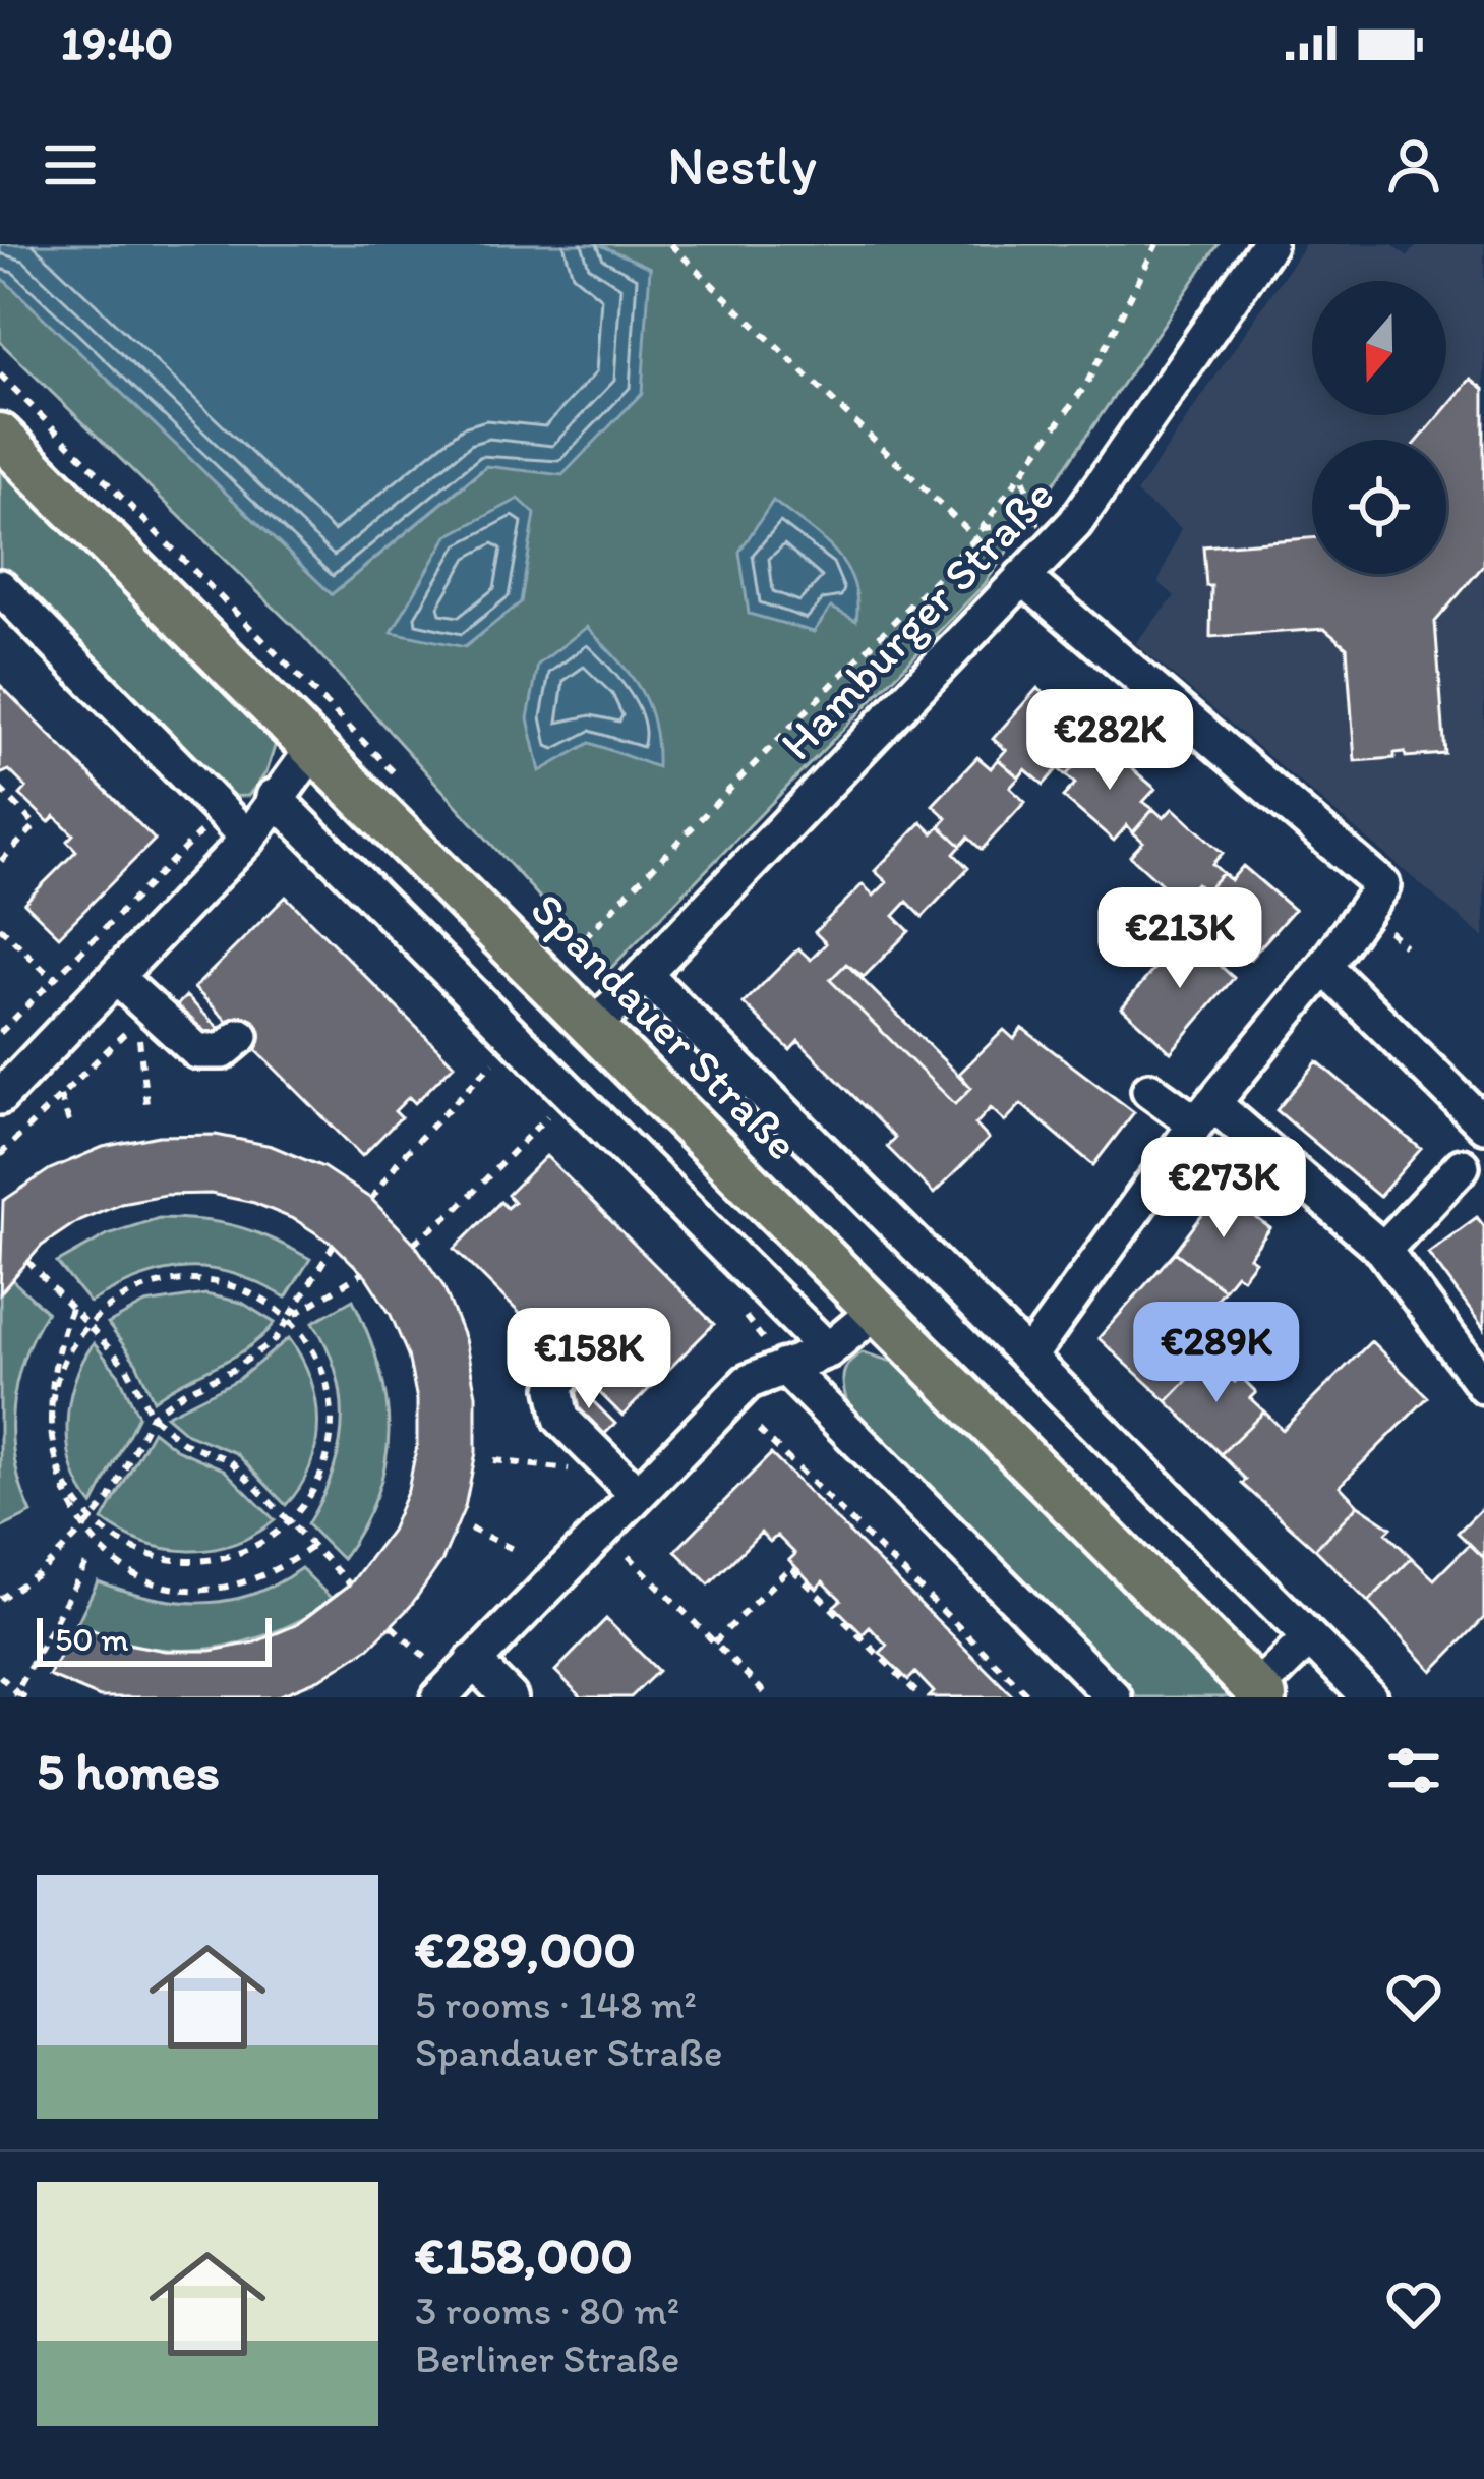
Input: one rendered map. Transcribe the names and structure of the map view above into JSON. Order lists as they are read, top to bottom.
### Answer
{
  "streets": {
    "main road": ["Spandauer Straße"],
    "street": ["Hamburger Straße"]
  },
  "crossings": [
    ["Hamburger Straße", "Spandauer Straße"]
  ],
  "scale_bar": "50 m",
  "north": "bottom",
  "page": {
    "status": "19:40",
    "header": "Nestly",
    "price": [
      "€282K",
      "€213K",
      "€273K",
      "€289K",
      "€158K"
    ],
    "scale": "50 m",
    "heading": "5 homes",
    "list": [
      {
        "name": "€289,000",
        "note": "5 rooms · 148 m² · Spandauer Straße"
      },
      {
        "name": "€158,000",
        "note": "3 rooms · 80 m² · Berliner Straße"
      }
    ]
  }
}
